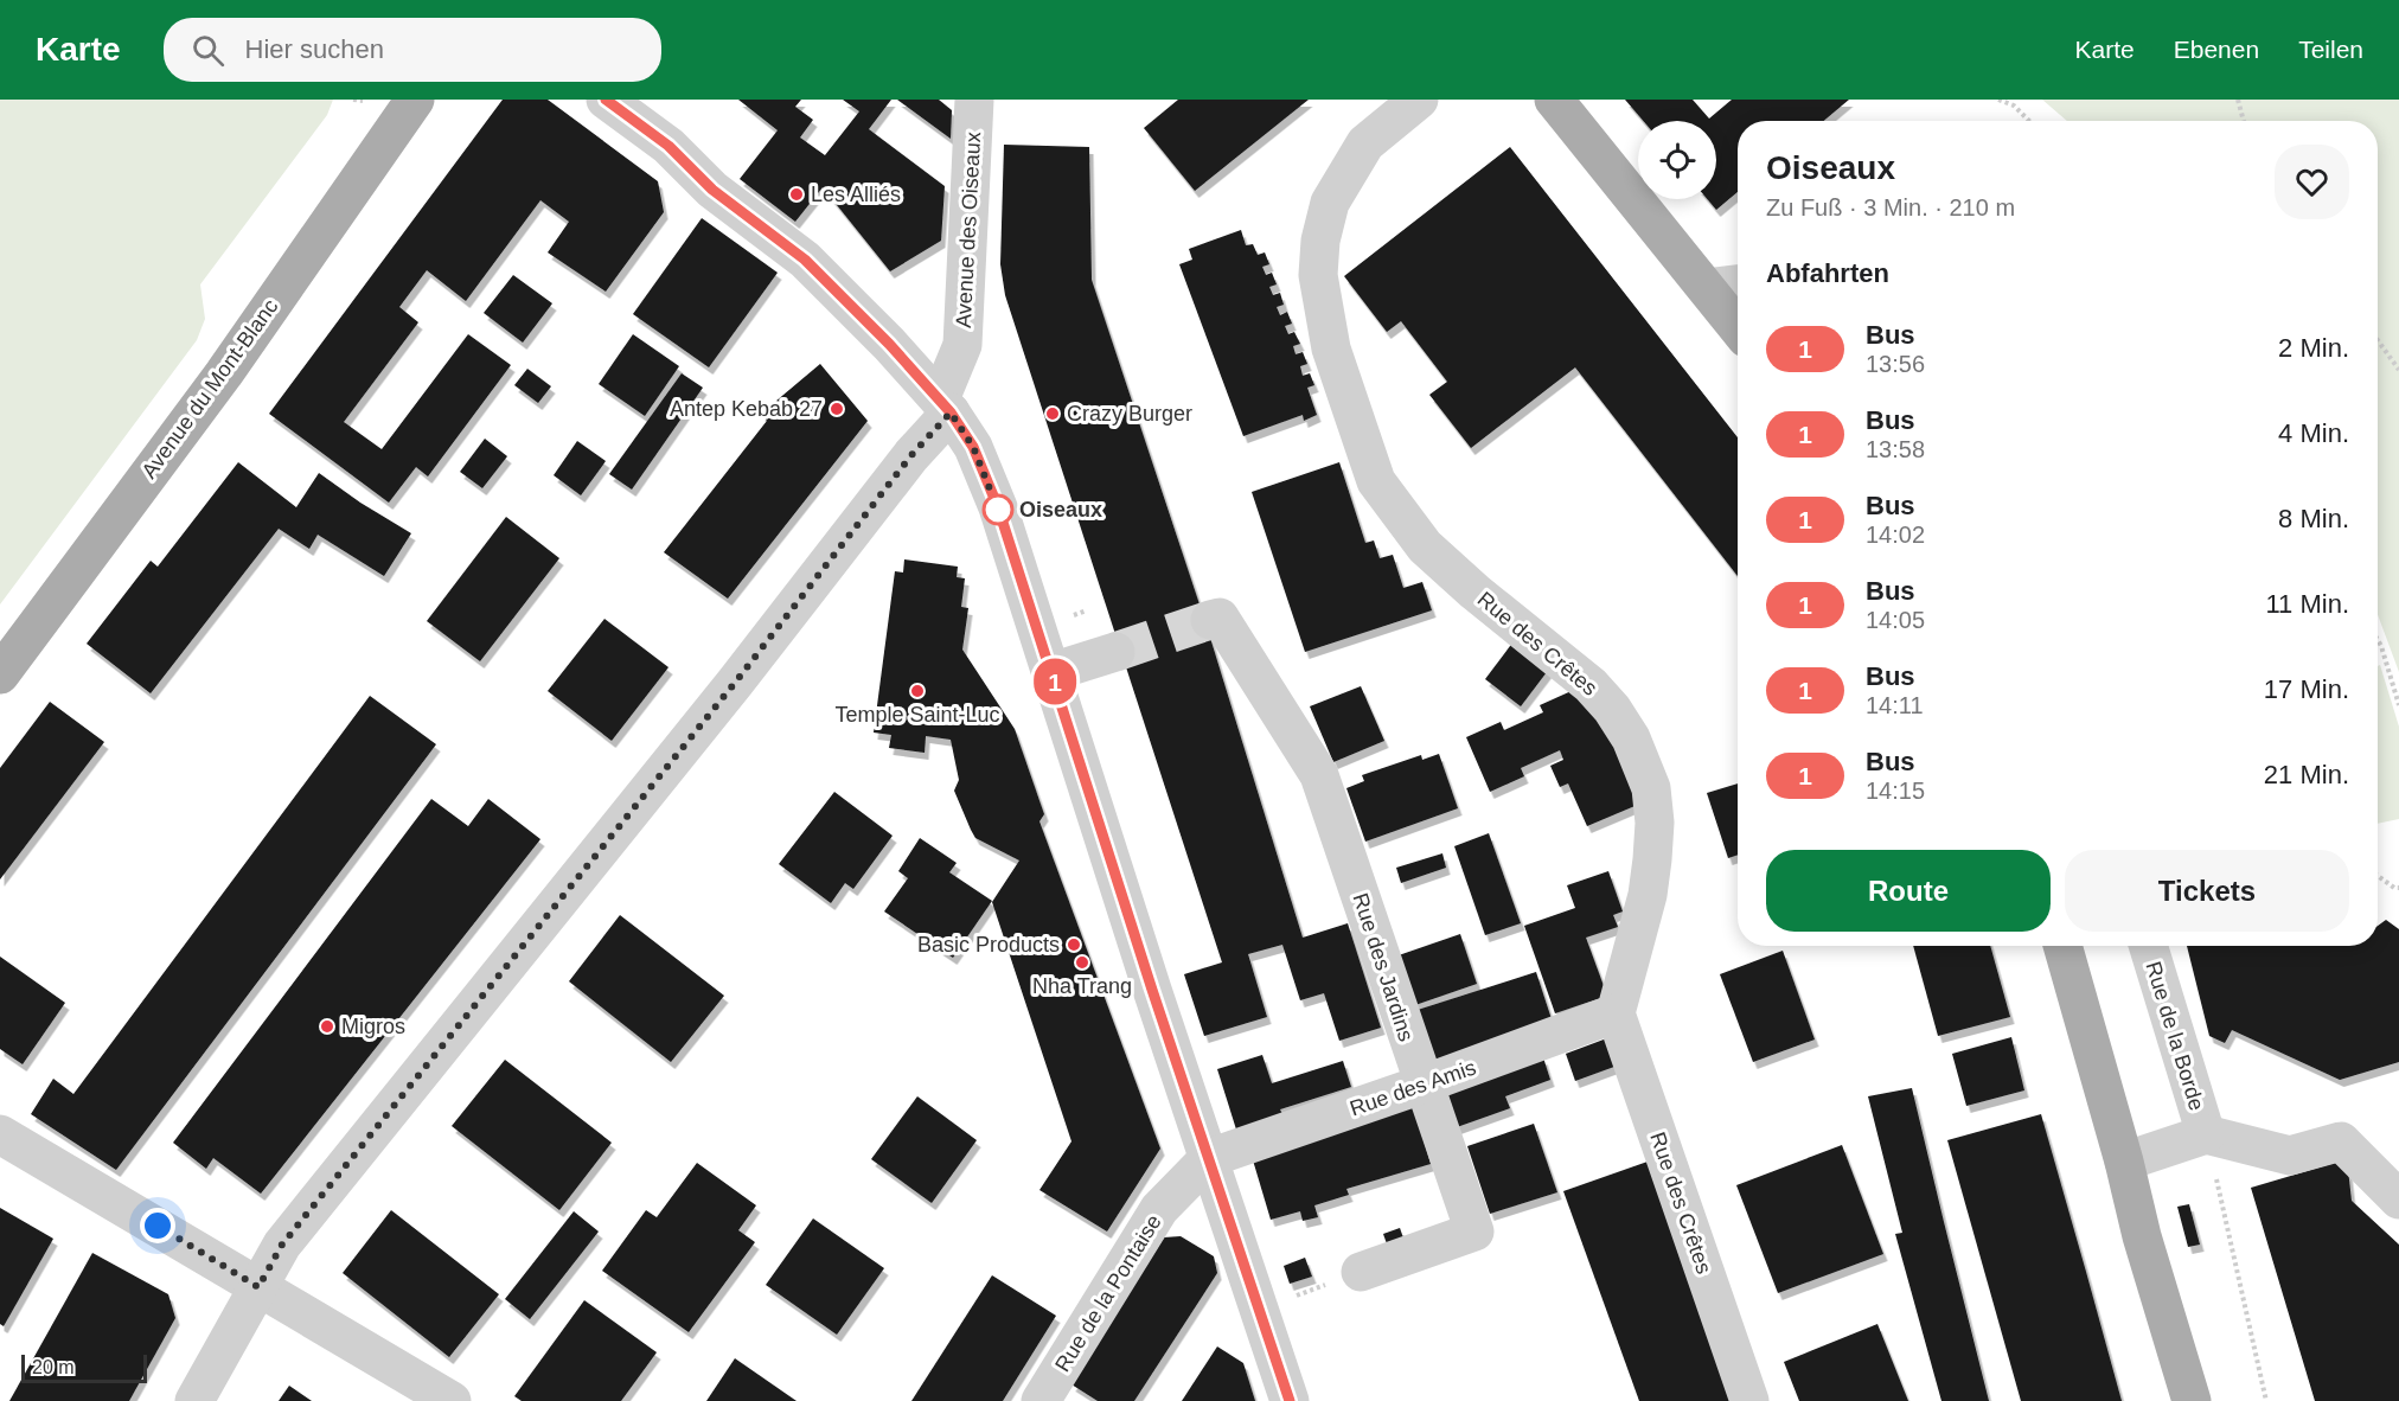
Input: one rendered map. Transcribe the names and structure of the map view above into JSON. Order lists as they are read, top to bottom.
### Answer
{
  "streets": {
    "main road": ["Avenue du Mont-Blanc"],
    "street": [
      "Avenue des Oiseaux",
      "Rue des Crêtes",
      "Rue des Jardins",
      "Rue de la Borde",
      "Rue des Amis",
      "Rue de la Pontaise"
    ]
  },
  "crossings": [
    ["Rue des Crêtes", "Rue des Amis"],
    ["Rue des Jardins", "Rue des Amis"],
    ["Rue des Amis", "Rue de la Pontaise"]
  ],
  "places": [
    "Les Alliés",
    "Antep Kebab 27",
    "Crazy Burger",
    "Oiseaux",
    "Temple Saint-Luc",
    "Basic Products",
    "Nha Trang",
    "Migros"
  ],
  "lines": ["bus line 1"],
  "scale_bar": "20 m",
  "page": {
    "header": "Karte",
    "search": "Hier suchen",
    "nav": ["Karte", "Ebenen", "Teilen"],
    "on_map": "1",
    "heading": [
      ["Oiseaux", "Zu Fuß · 3 Min. · 210 m"],
      "Abfahrten"
    ],
    "list": [
      {
        "mark": "1",
        "name": "Bus",
        "note": "13:56",
        "value": "2 Min."
      },
      {
        "mark": "1",
        "name": "Bus",
        "note": "13:58",
        "value": "4 Min."
      },
      {
        "mark": "1",
        "name": "Bus",
        "note": "14:02",
        "value": "8 Min."
      },
      {
        "mark": "1",
        "name": "Bus",
        "note": "14:05",
        "value": "11 Min."
      },
      {
        "mark": "1",
        "name": "Bus",
        "note": "14:11",
        "value": "17 Min."
      },
      {
        "mark": "1",
        "name": "Bus",
        "note": "14:15",
        "value": "21 Min."
      }
    ],
    "buttons": ["Route", "Tickets"],
    "scale": "20 m"
  }
}
